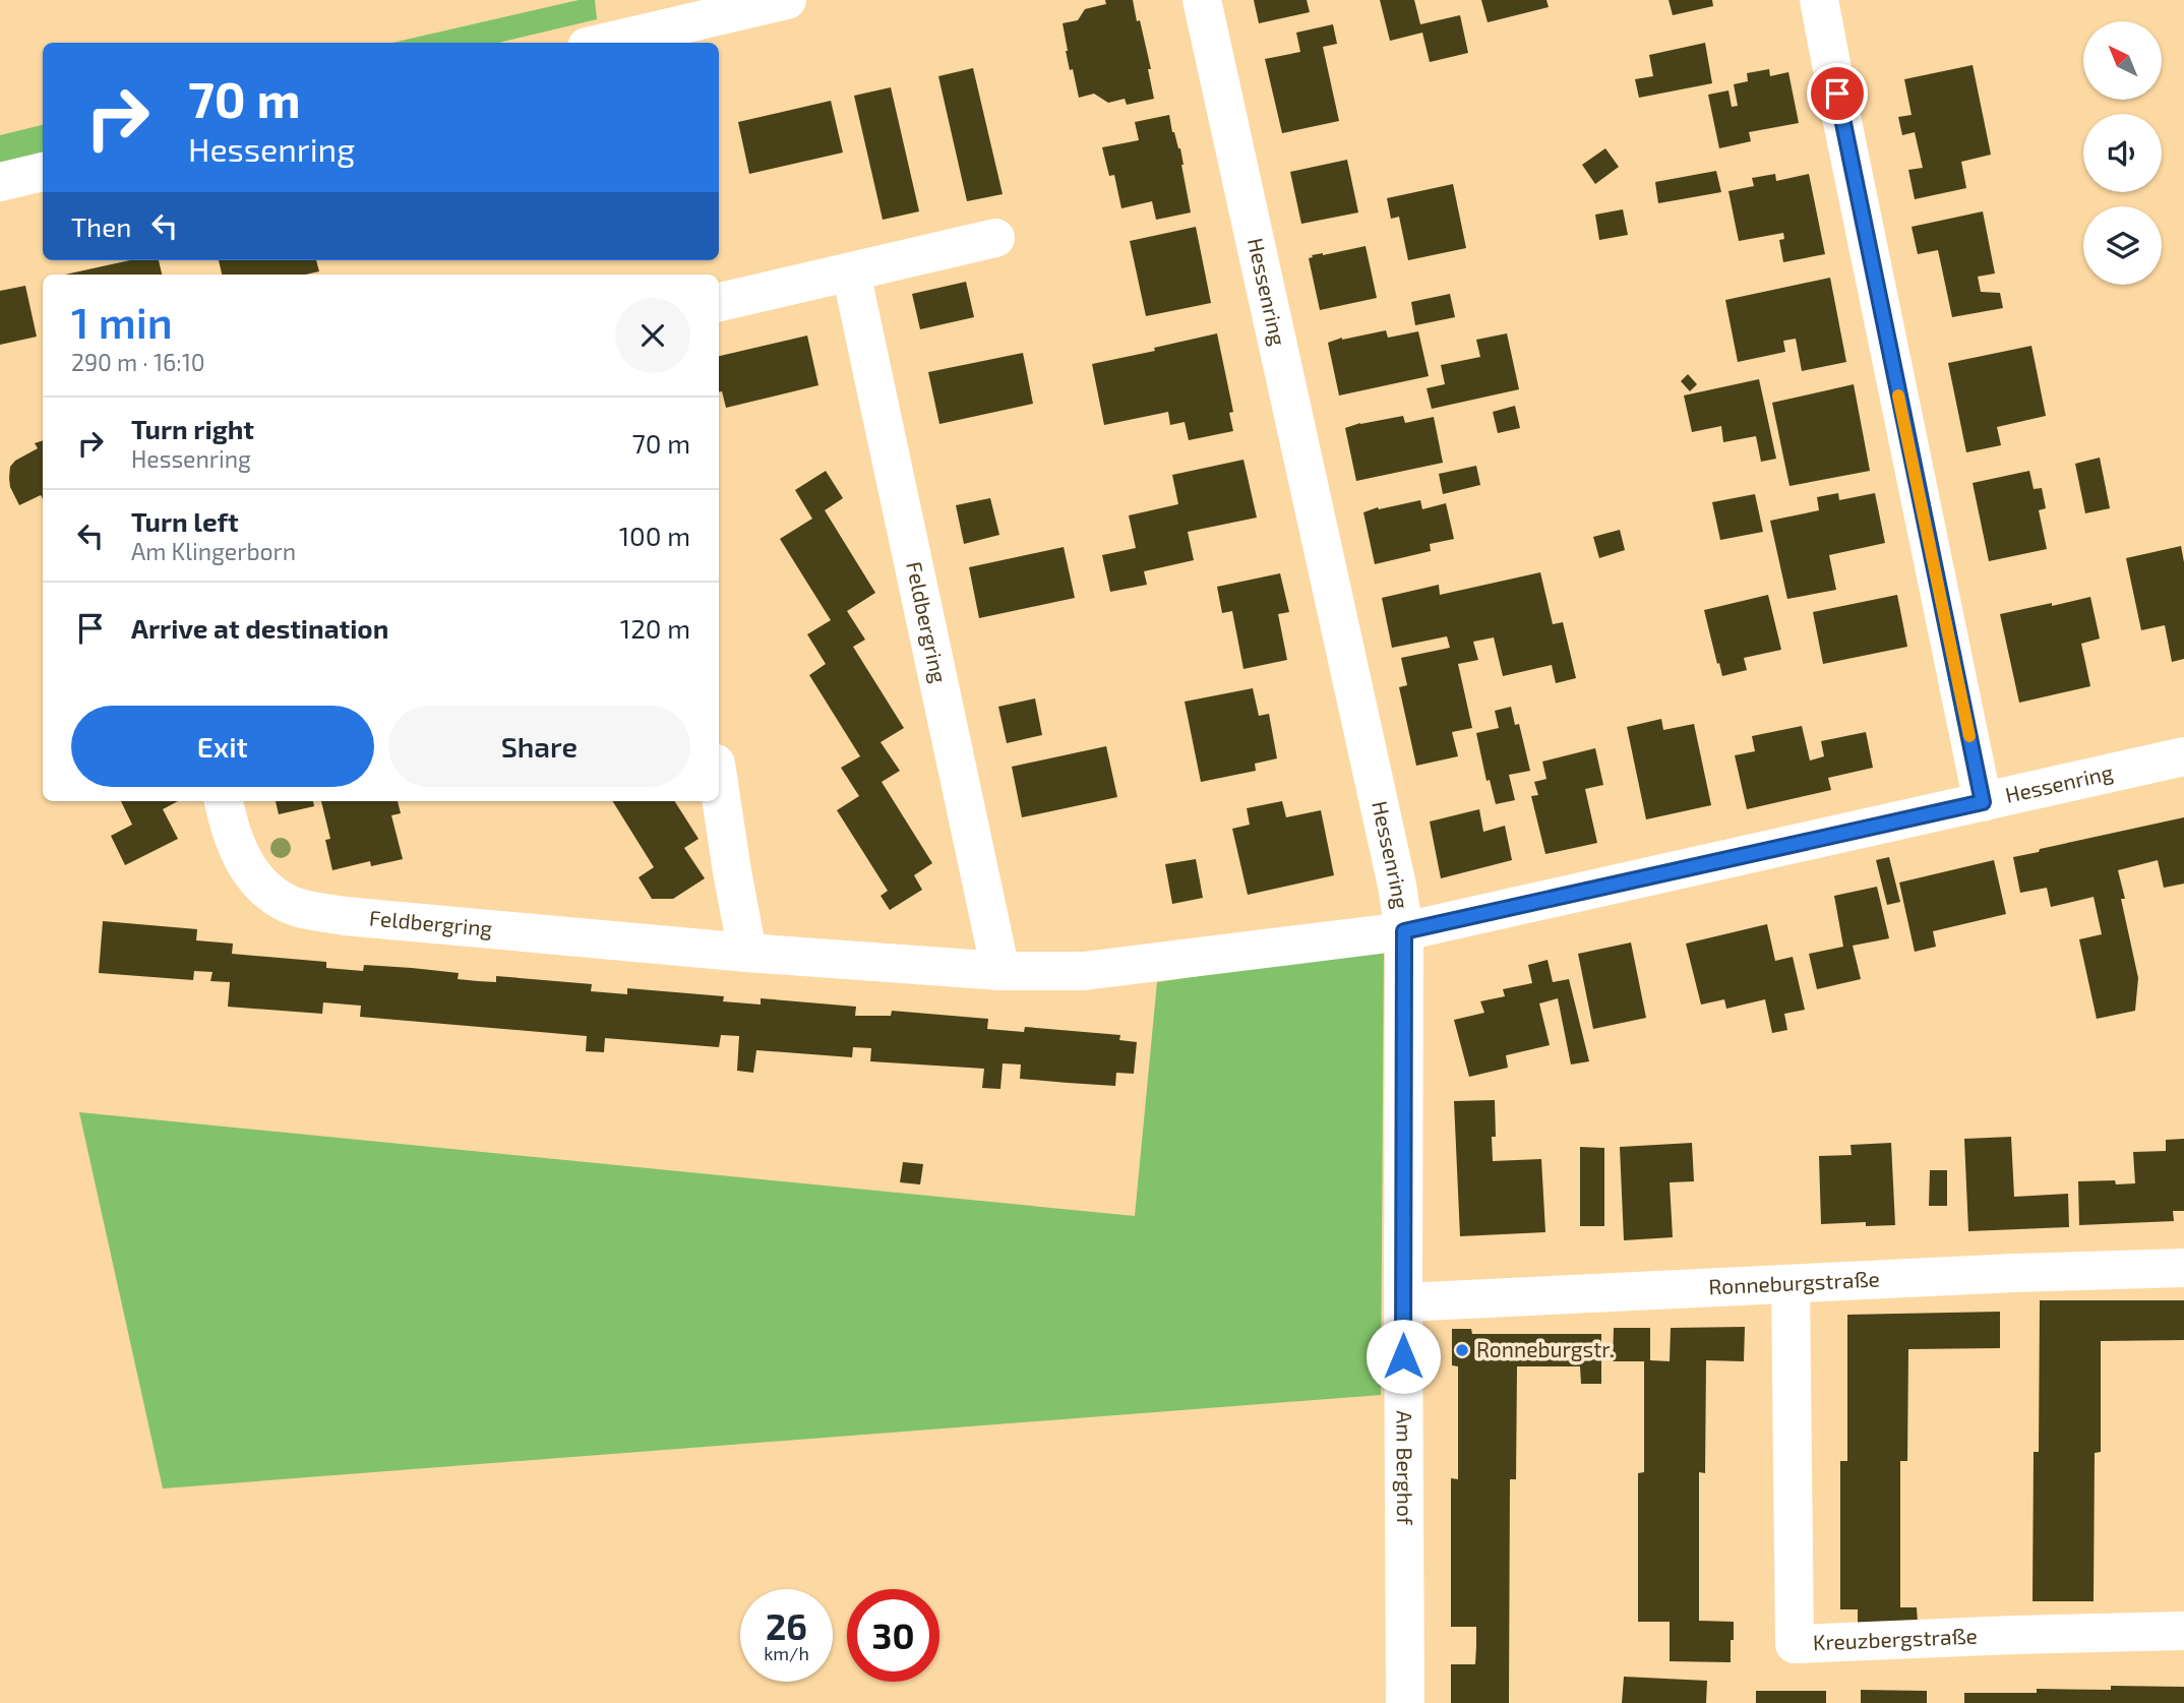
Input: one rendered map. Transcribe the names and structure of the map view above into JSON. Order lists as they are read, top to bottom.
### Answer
{
  "streets": {
    "street": [
      "Hessenring",
      "Feldbergring",
      "Ronneburgstraße",
      "Am Berghof",
      "Kreuzbergstraße"
    ]
  },
  "crossings": [
    ["Hessenring", "Feldbergring"],
    ["Hessenring", "Am Berghof"],
    ["Feldbergring", "Am Berghof"],
    ["Ronneburgstraße", "Am Berghof"],
    ["Ronneburgstraße", "Kreuzbergstraße"]
  ],
  "places": ["Ronneburgstr."],
  "north": "top left",
  "page": {
    "turn": ["70 m", "Hessenring"],
    "then": "Then",
    "heading": ["1 min", "290 m · 16:10"],
    "list": [
      {
        "name": "Turn right",
        "note": "Hessenring",
        "value": "70 m"
      },
      {
        "name": "Turn left",
        "note": "Am Klingerborn",
        "value": "100 m"
      },
      {
        "name": "Arrive at destination",
        "value": "120 m"
      }
    ],
    "buttons": ["Exit", "Share"],
    "speed": "26 km/h",
    "limit": "30"
  }
}
